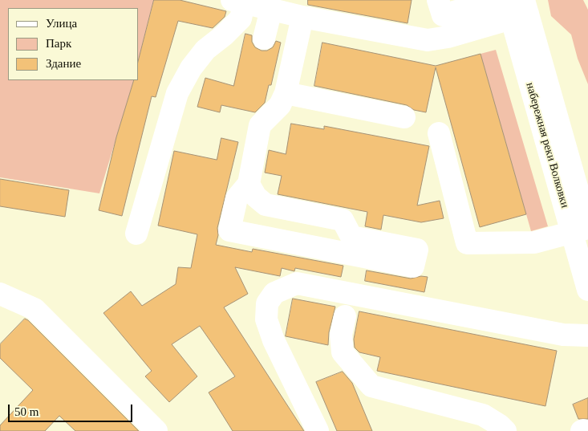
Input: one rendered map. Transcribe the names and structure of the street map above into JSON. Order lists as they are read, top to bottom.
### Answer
{
  "streets": {
    "street": ["набережная реки Волковки"]
  },
  "legend": ["Улица", "Парк", "Здание"],
  "scale_bar": "50 m"
}
